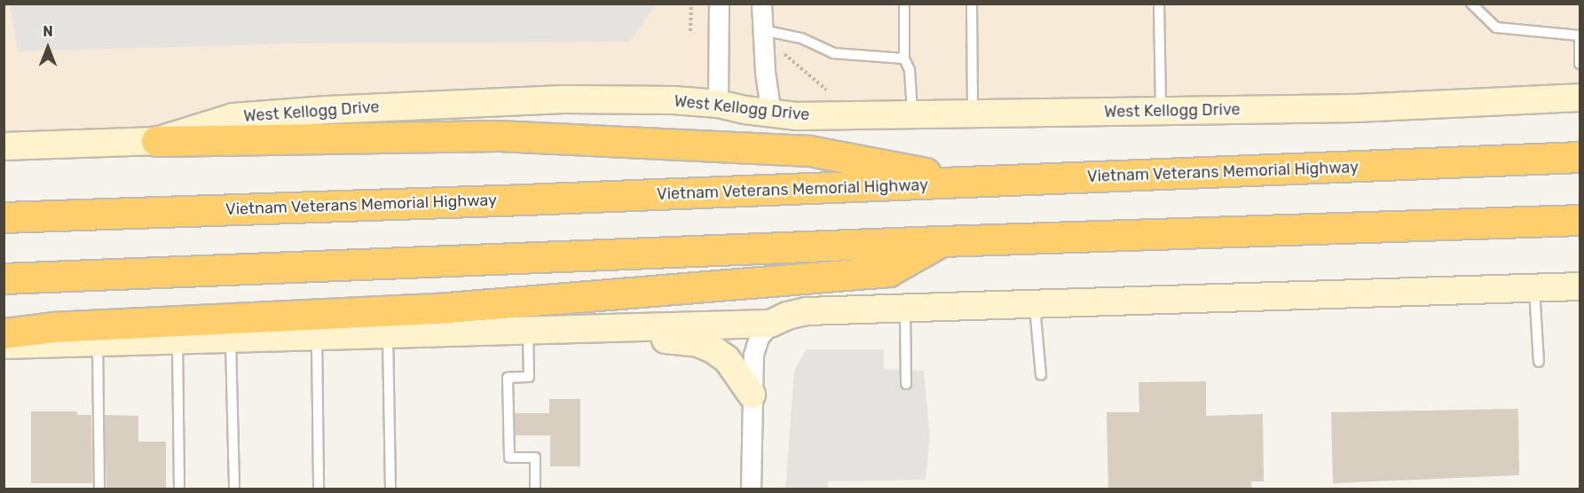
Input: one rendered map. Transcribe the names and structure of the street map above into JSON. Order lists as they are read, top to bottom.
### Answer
{
  "streets": {
    "highway": ["Vietnam Veterans Memorial Highway"],
    "main road": ["West Kellogg Drive"]
  },
  "north": "top"
}
